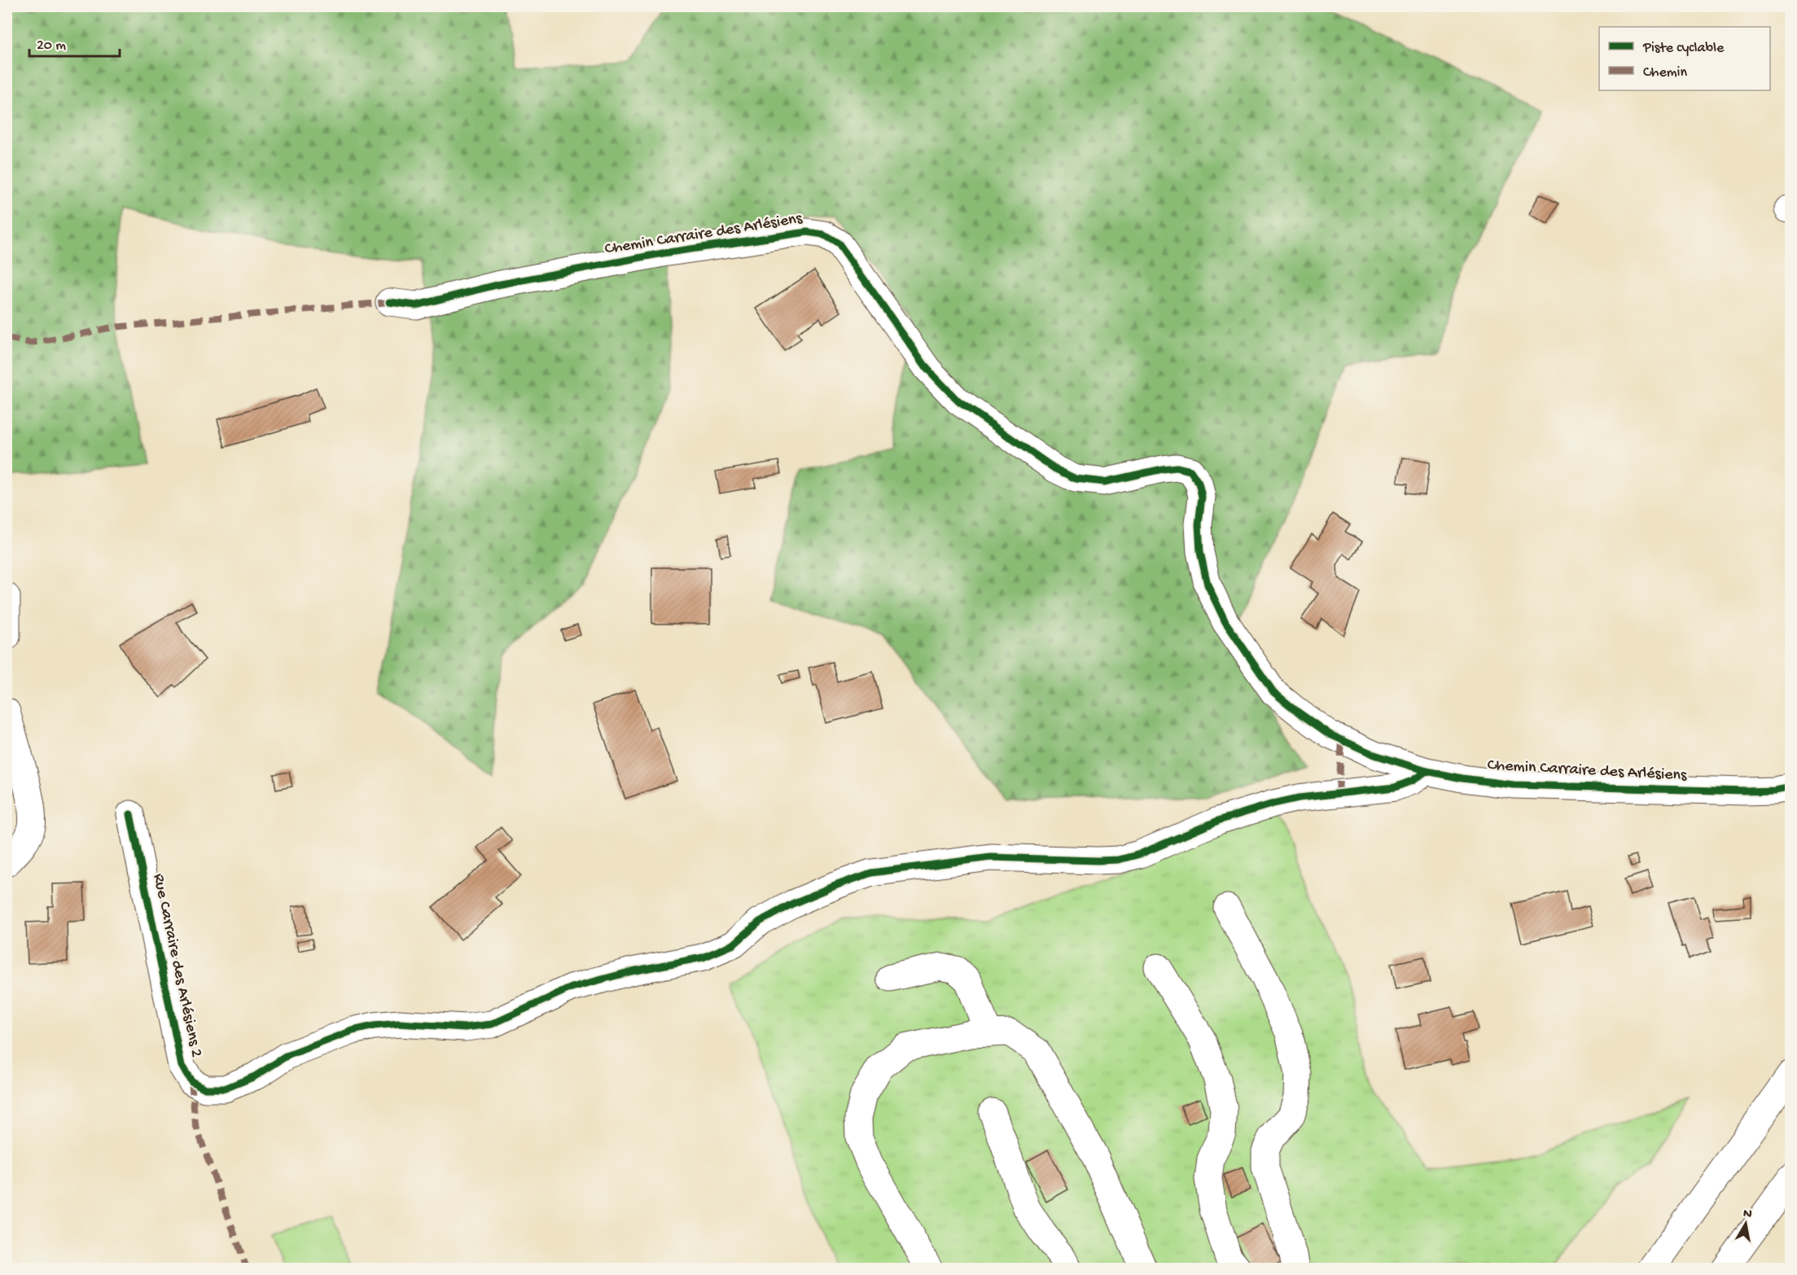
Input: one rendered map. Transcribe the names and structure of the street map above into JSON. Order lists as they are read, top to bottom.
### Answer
{
  "streets": {
    "main road": ["Chemin Carraire des Arlésiens", "Rue Carraire des Arlésiens 2"]
  },
  "crossings": [
    ["Chemin Carraire des Arlésiens", "Rue Carraire des Arlésiens 2"]
  ],
  "legend": ["Piste cyclable", "Chemin"],
  "scale_bar": "20 m",
  "north": "top"
}
